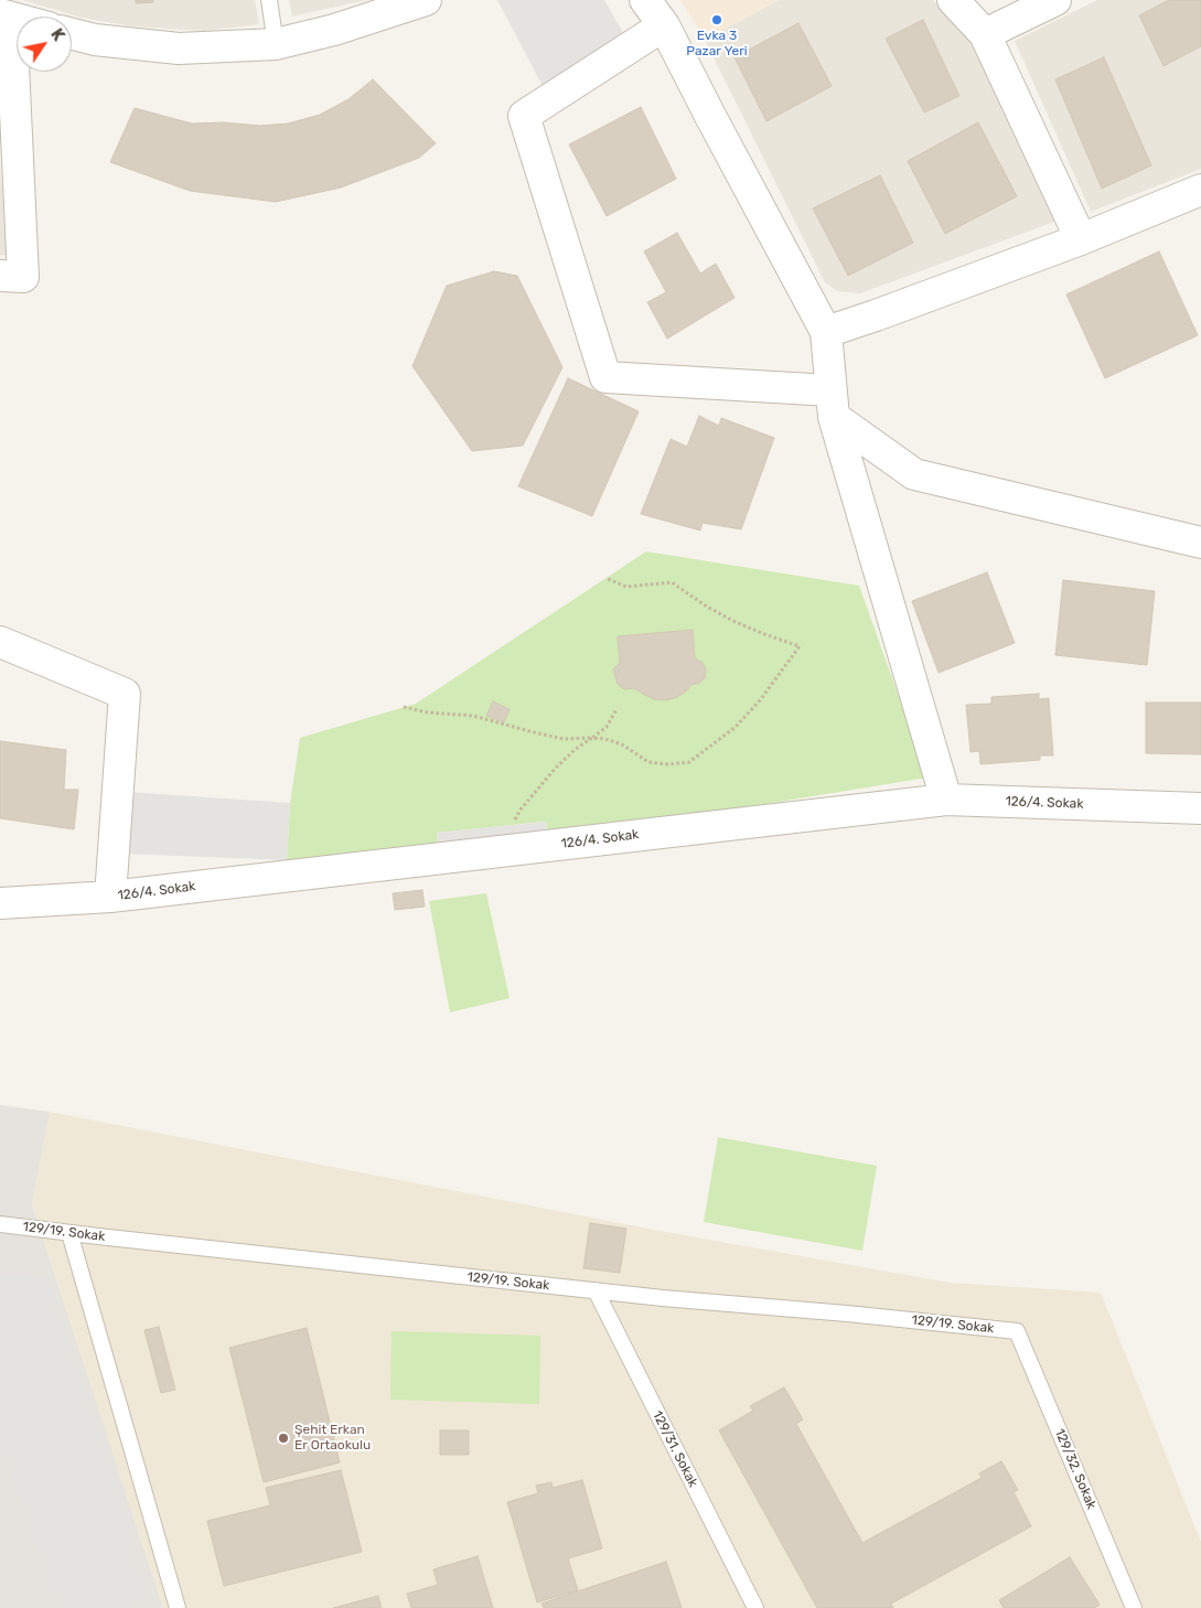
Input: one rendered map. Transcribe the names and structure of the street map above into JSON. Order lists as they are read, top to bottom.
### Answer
{
  "streets": {
    "street": ["126/4. Sokak"],
    "lane": ["129/19. Sokak", "129/31. Sokak", "129/32. Sokak"]
  },
  "crossings": [
    ["129/19. Sokak", "129/31. Sokak"],
    ["129/19. Sokak", "129/32. Sokak"]
  ],
  "places": ["Evka 3 Pazar Yeri", "Şehit Erkan Er Ortaokulu"],
  "north": "top right"
}
